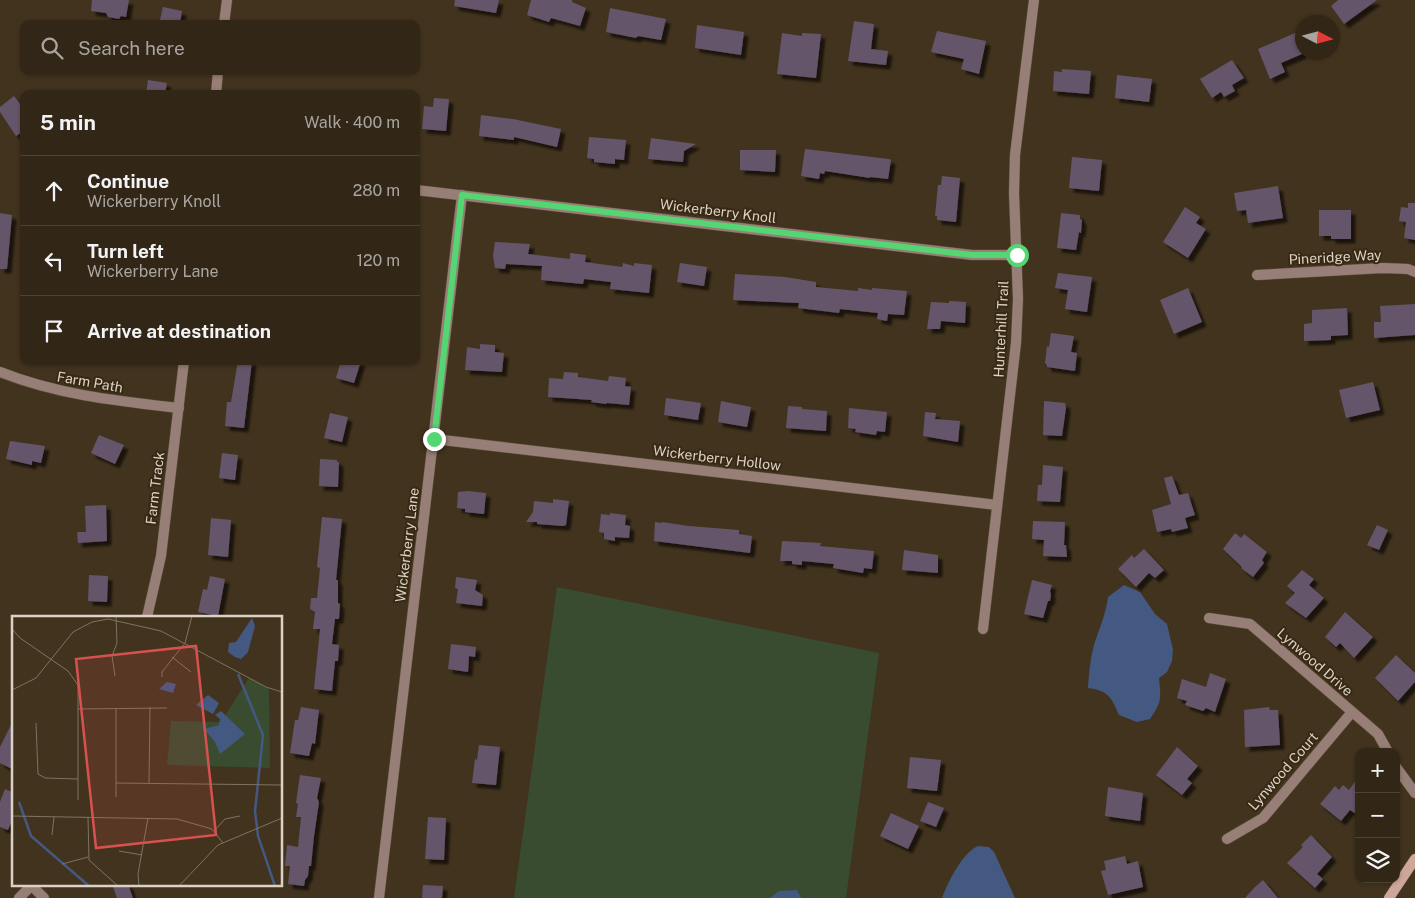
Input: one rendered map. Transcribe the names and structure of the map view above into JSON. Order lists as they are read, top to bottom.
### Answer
{
  "streets": {
    "street": [
      "Wickerberry Knoll",
      "Pineridge Way",
      "Hunterhill Trail",
      "Farm Path",
      "Wickerberry Hollow",
      "Farm Track",
      "Wickerberry Lane",
      "Lynwood Drive",
      "Lynwood Court"
    ]
  },
  "crossings": [
    ["Wickerberry Knoll", "Hunterhill Trail"],
    ["Wickerberry Knoll", "Wickerberry Lane"],
    ["Hunterhill Trail", "Wickerberry Hollow"],
    ["Farm Path", "Farm Track"],
    ["Wickerberry Hollow", "Wickerberry Lane"],
    ["Lynwood Drive", "Lynwood Court"]
  ],
  "north": "right",
  "page": {
    "search": "Search here",
    "heading": ["5 min", "Walk · 400 m"],
    "list": [
      ["Continue", "Wickerberry Knoll", "280 m"],
      ["Turn left", "Wickerberry Lane", "120 m"],
      "Arrive at destination"
    ],
    "map_buttons": ["+", "−"]
  }
}
